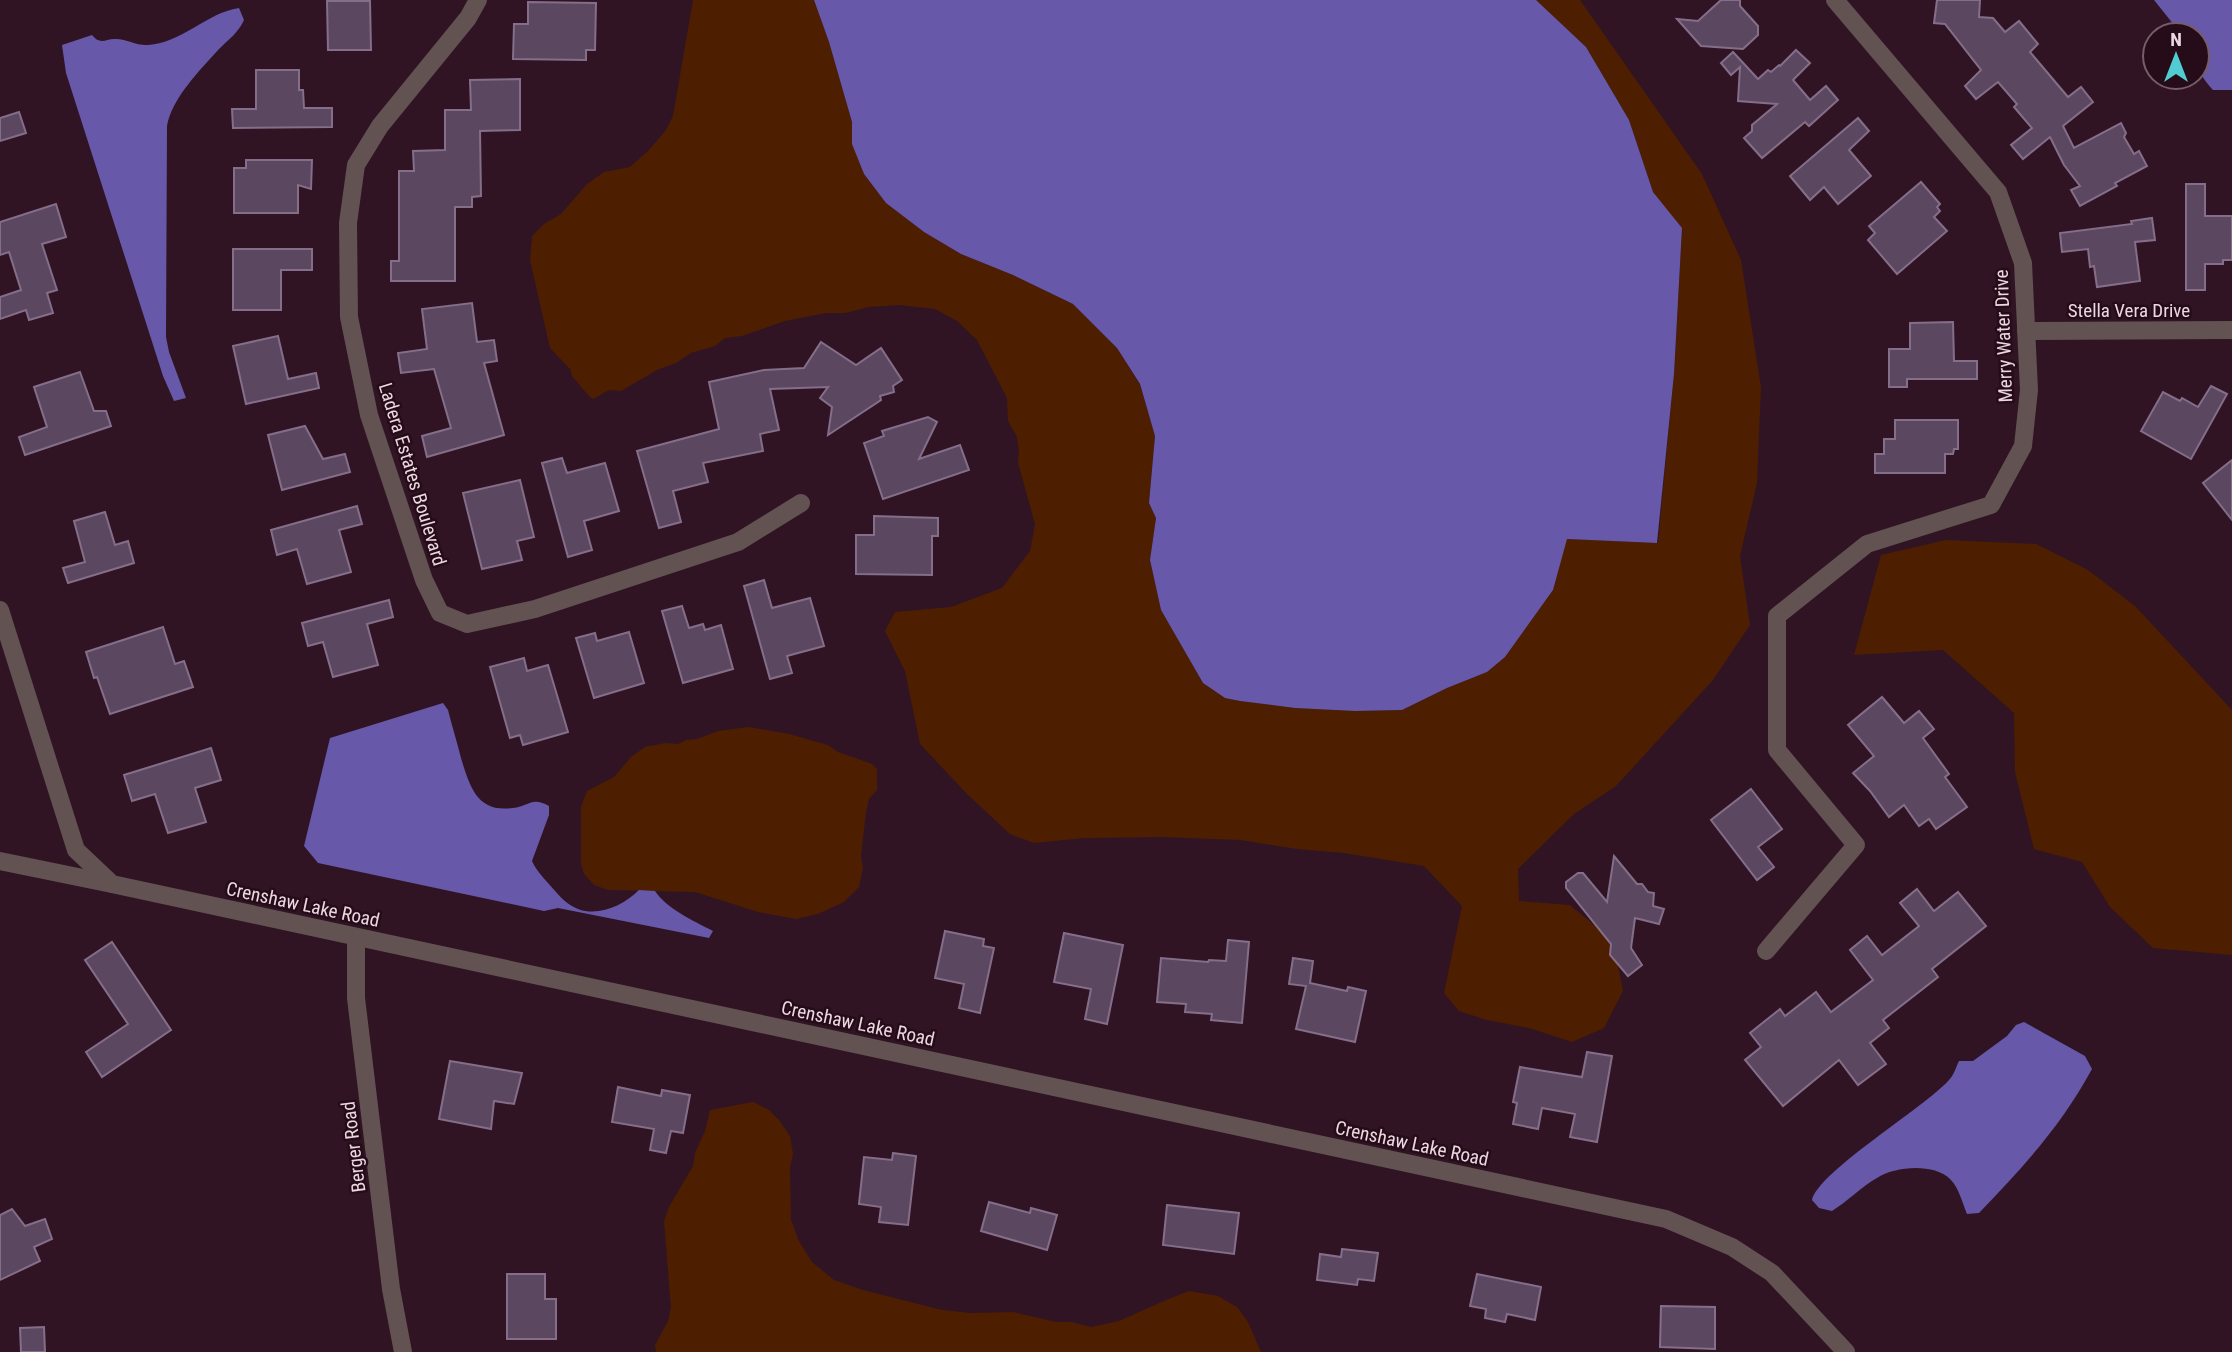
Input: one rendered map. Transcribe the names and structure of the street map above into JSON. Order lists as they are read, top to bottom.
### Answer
{
  "streets": {
    "street": [
      "Stella Vera Drive",
      "Merry Water Drive",
      "Ladera Estates Boulevard",
      "Crenshaw Lake Road",
      "Berger Road"
    ]
  },
  "crossings": [
    ["Stella Vera Drive", "Merry Water Drive"],
    ["Crenshaw Lake Road", "Berger Road"]
  ],
  "north": "top"
}
